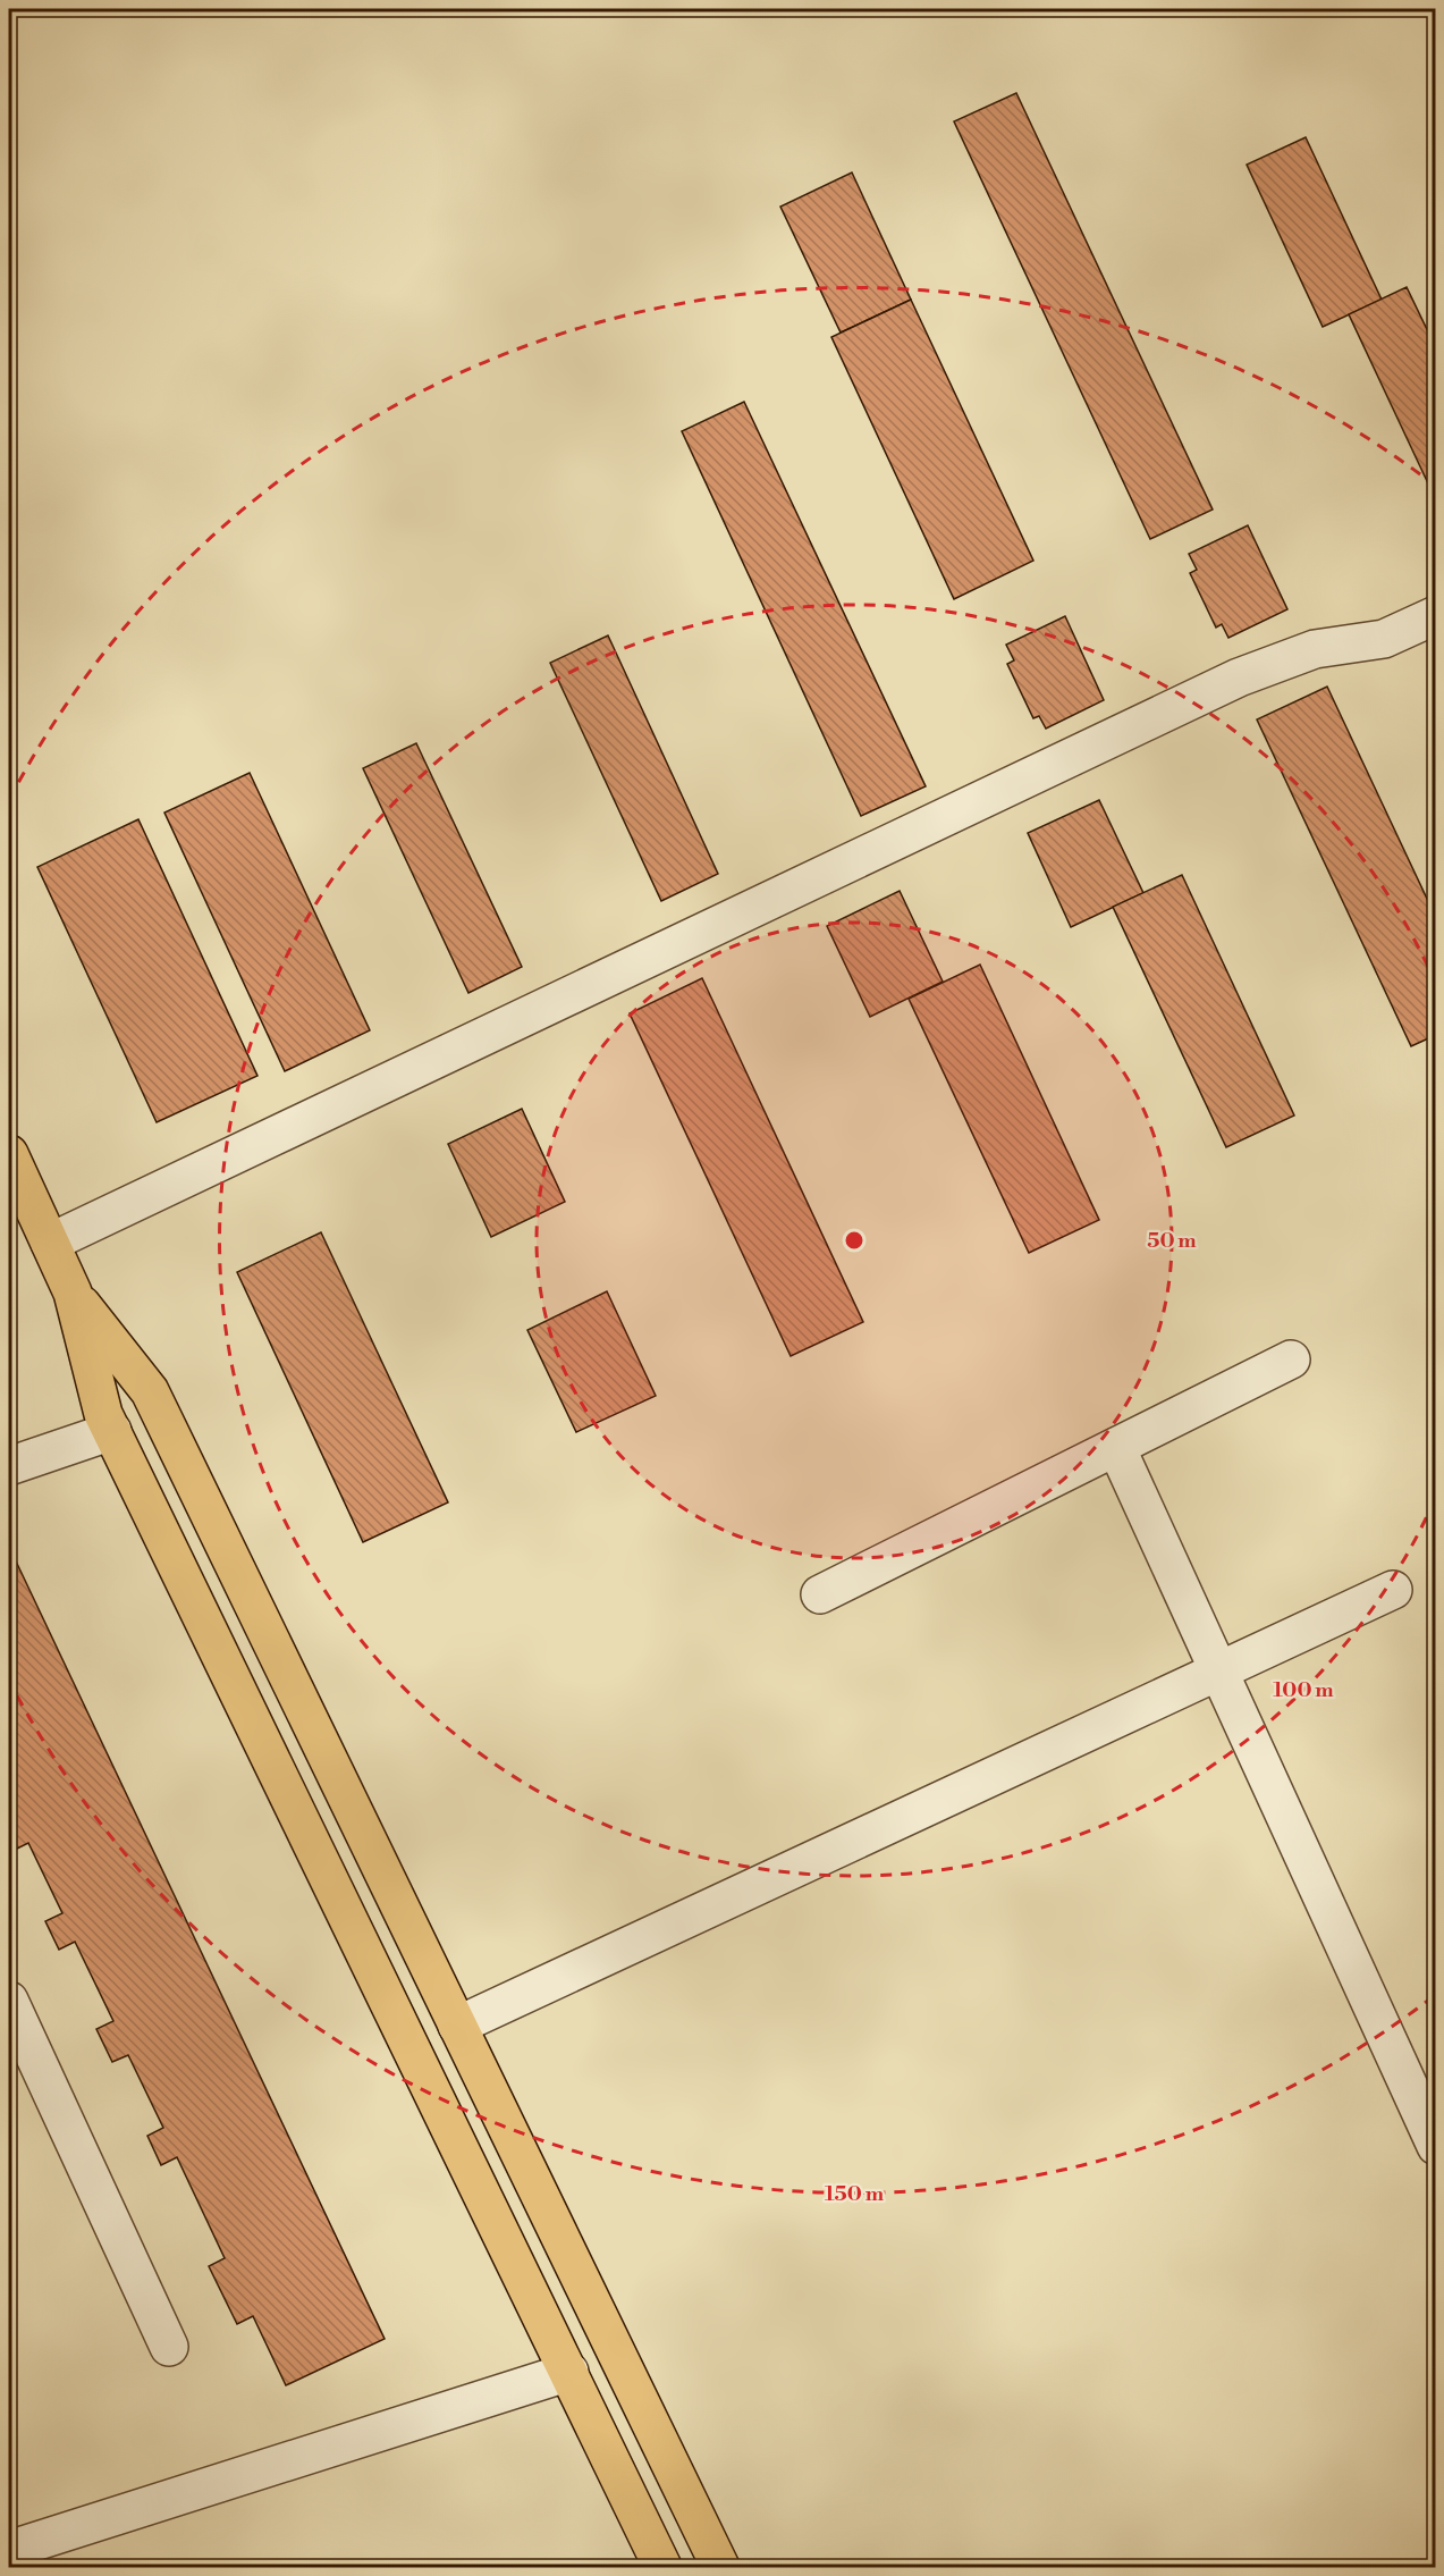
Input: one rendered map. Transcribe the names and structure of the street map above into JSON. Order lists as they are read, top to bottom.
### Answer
{
  "rings": ["50 m", "100 m", "150 m"]
}
